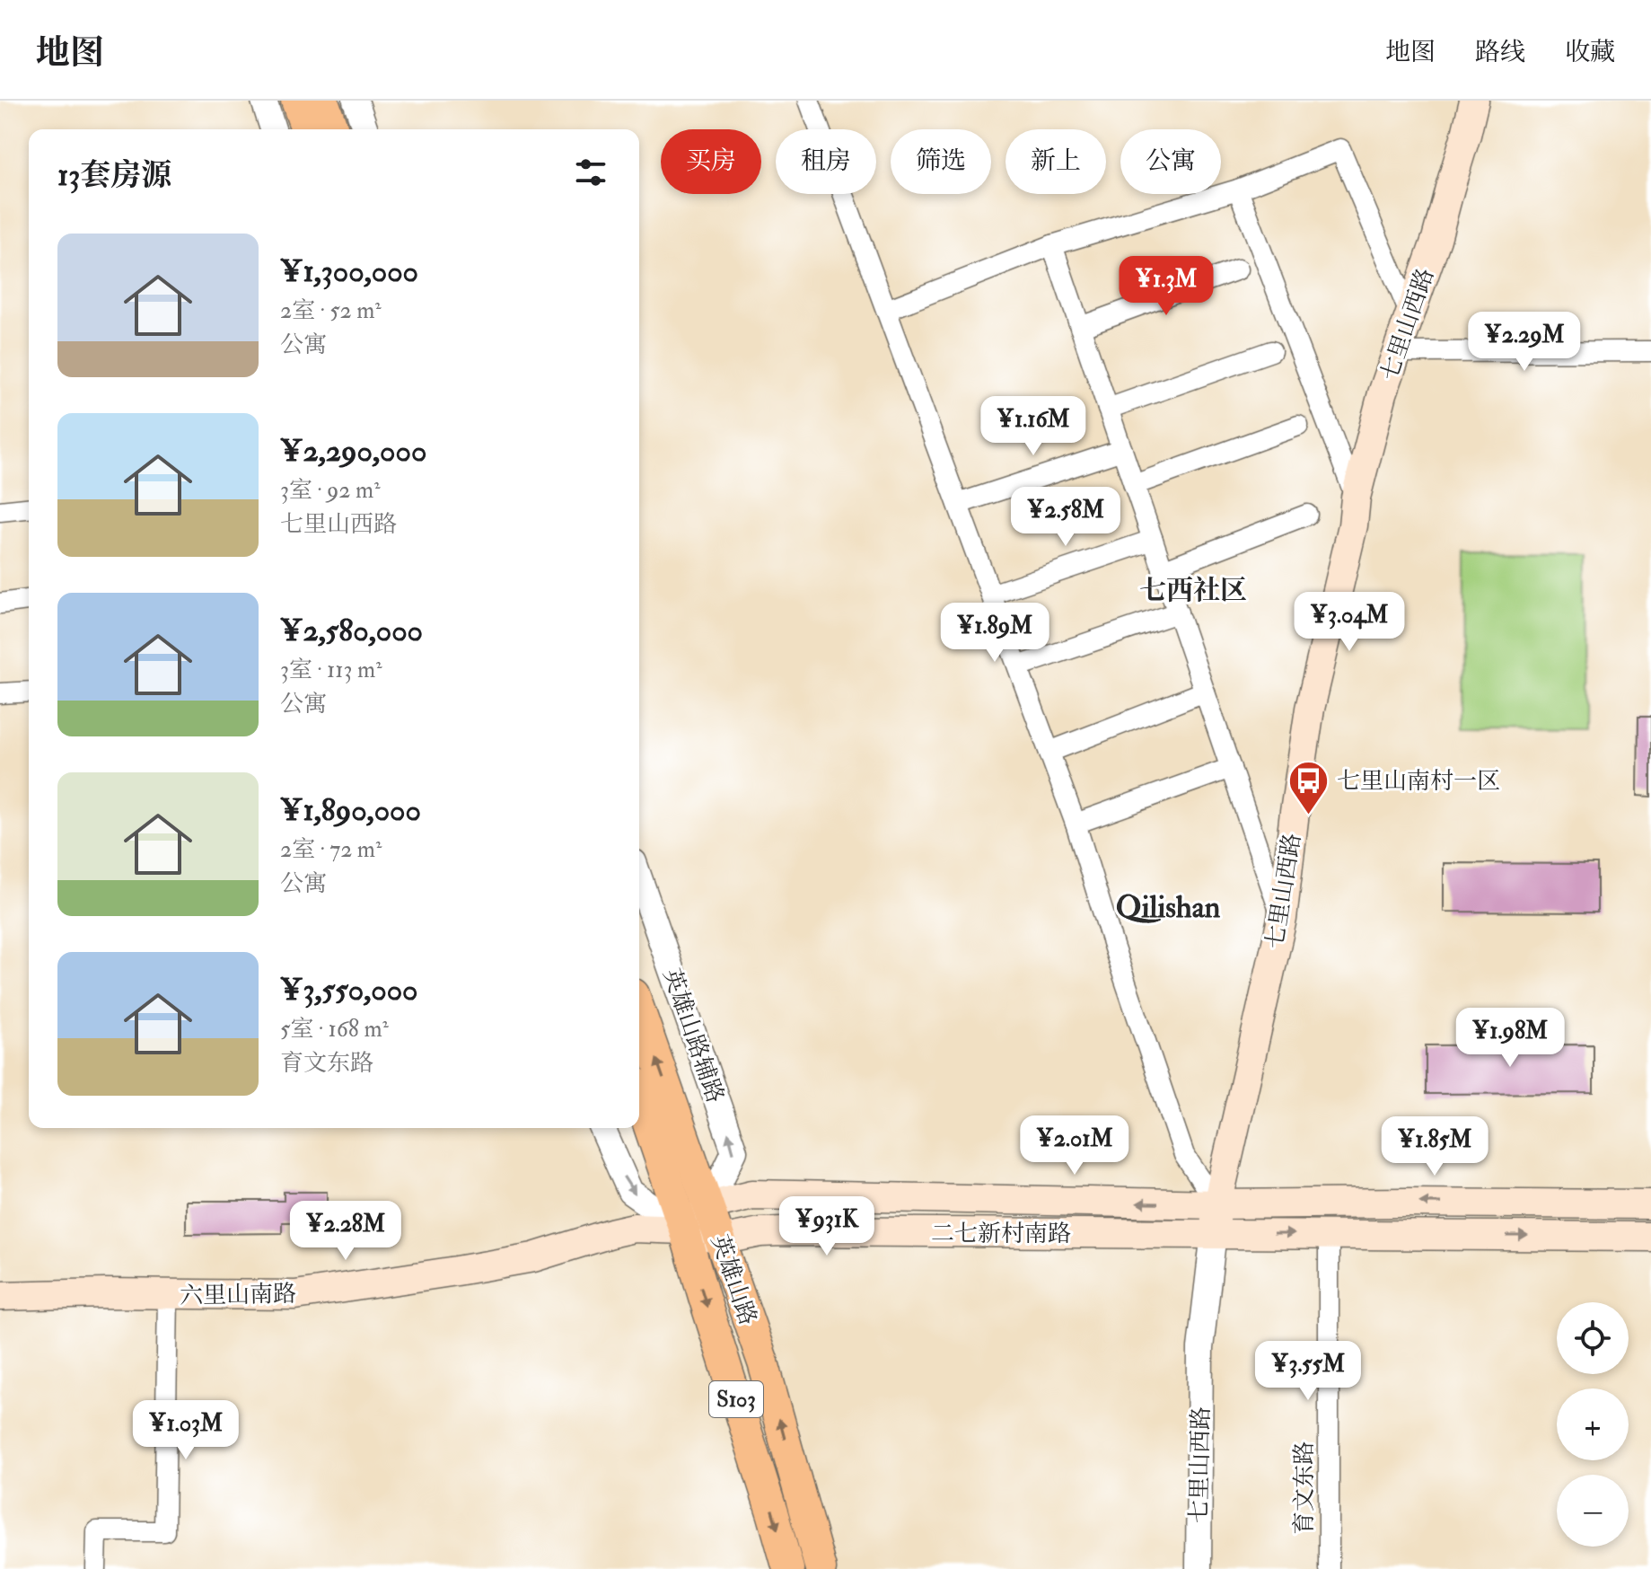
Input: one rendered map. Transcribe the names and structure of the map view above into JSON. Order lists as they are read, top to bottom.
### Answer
{
  "streets": {
    "main road": [
      "七里山西路",
      "二七新村南路",
      "英雄山路",
      "六里山南路",
      "S103"
    ],
    "street": ["英雄山路辅路", "育文东路"]
  },
  "crossings": [
    ["七里山西路", "二七新村南路"],
    ["英雄山路辅路", "二七新村南路"],
    ["英雄山路辅路", "英雄山路"],
    ["二七新村南路", "英雄山路"],
    ["二七新村南路", "六里山南路"],
    ["二七新村南路", "育文东路"],
    ["英雄山路", "六里山南路"]
  ],
  "one_way": ["英雄山路辅路"],
  "districts": ["七西社区", "Qilishan"],
  "places": {
    "bus stop": ["七里山南村一区"]
  },
  "page": {
    "header": "地图",
    "nav": ["地图", "路线", "收藏"],
    "chip": [
      "买房",
      "租房",
      "筛选",
      "新上",
      "公寓"
    ],
    "heading": "13套房源",
    "list": [
      {
        "name": "¥1,300,000",
        "note": "2室 · 52 m² · 公寓"
      },
      {
        "name": "¥2,290,000",
        "note": "3室 · 92 m² · 七里山西路"
      },
      {
        "name": "¥2,580,000",
        "note": "3室 · 113 m² · 公寓"
      },
      {
        "name": "¥1,890,000",
        "note": "2室 · 72 m² · 公寓"
      },
      {
        "name": "¥3,550,000",
        "note": "5室 · 168 m² · 育文东路"
      }
    ],
    "price": [
      "¥1.3M",
      "¥2.29M",
      "¥1.16M",
      "¥2.58M",
      "¥3.04M",
      "¥1.89M",
      "¥1.98M",
      "¥2.01M",
      "¥1.85M",
      "¥931K",
      "¥2.28M",
      "¥3.55M",
      "¥1.03M"
    ],
    "map_buttons": ["+", "−"]
  }
}
